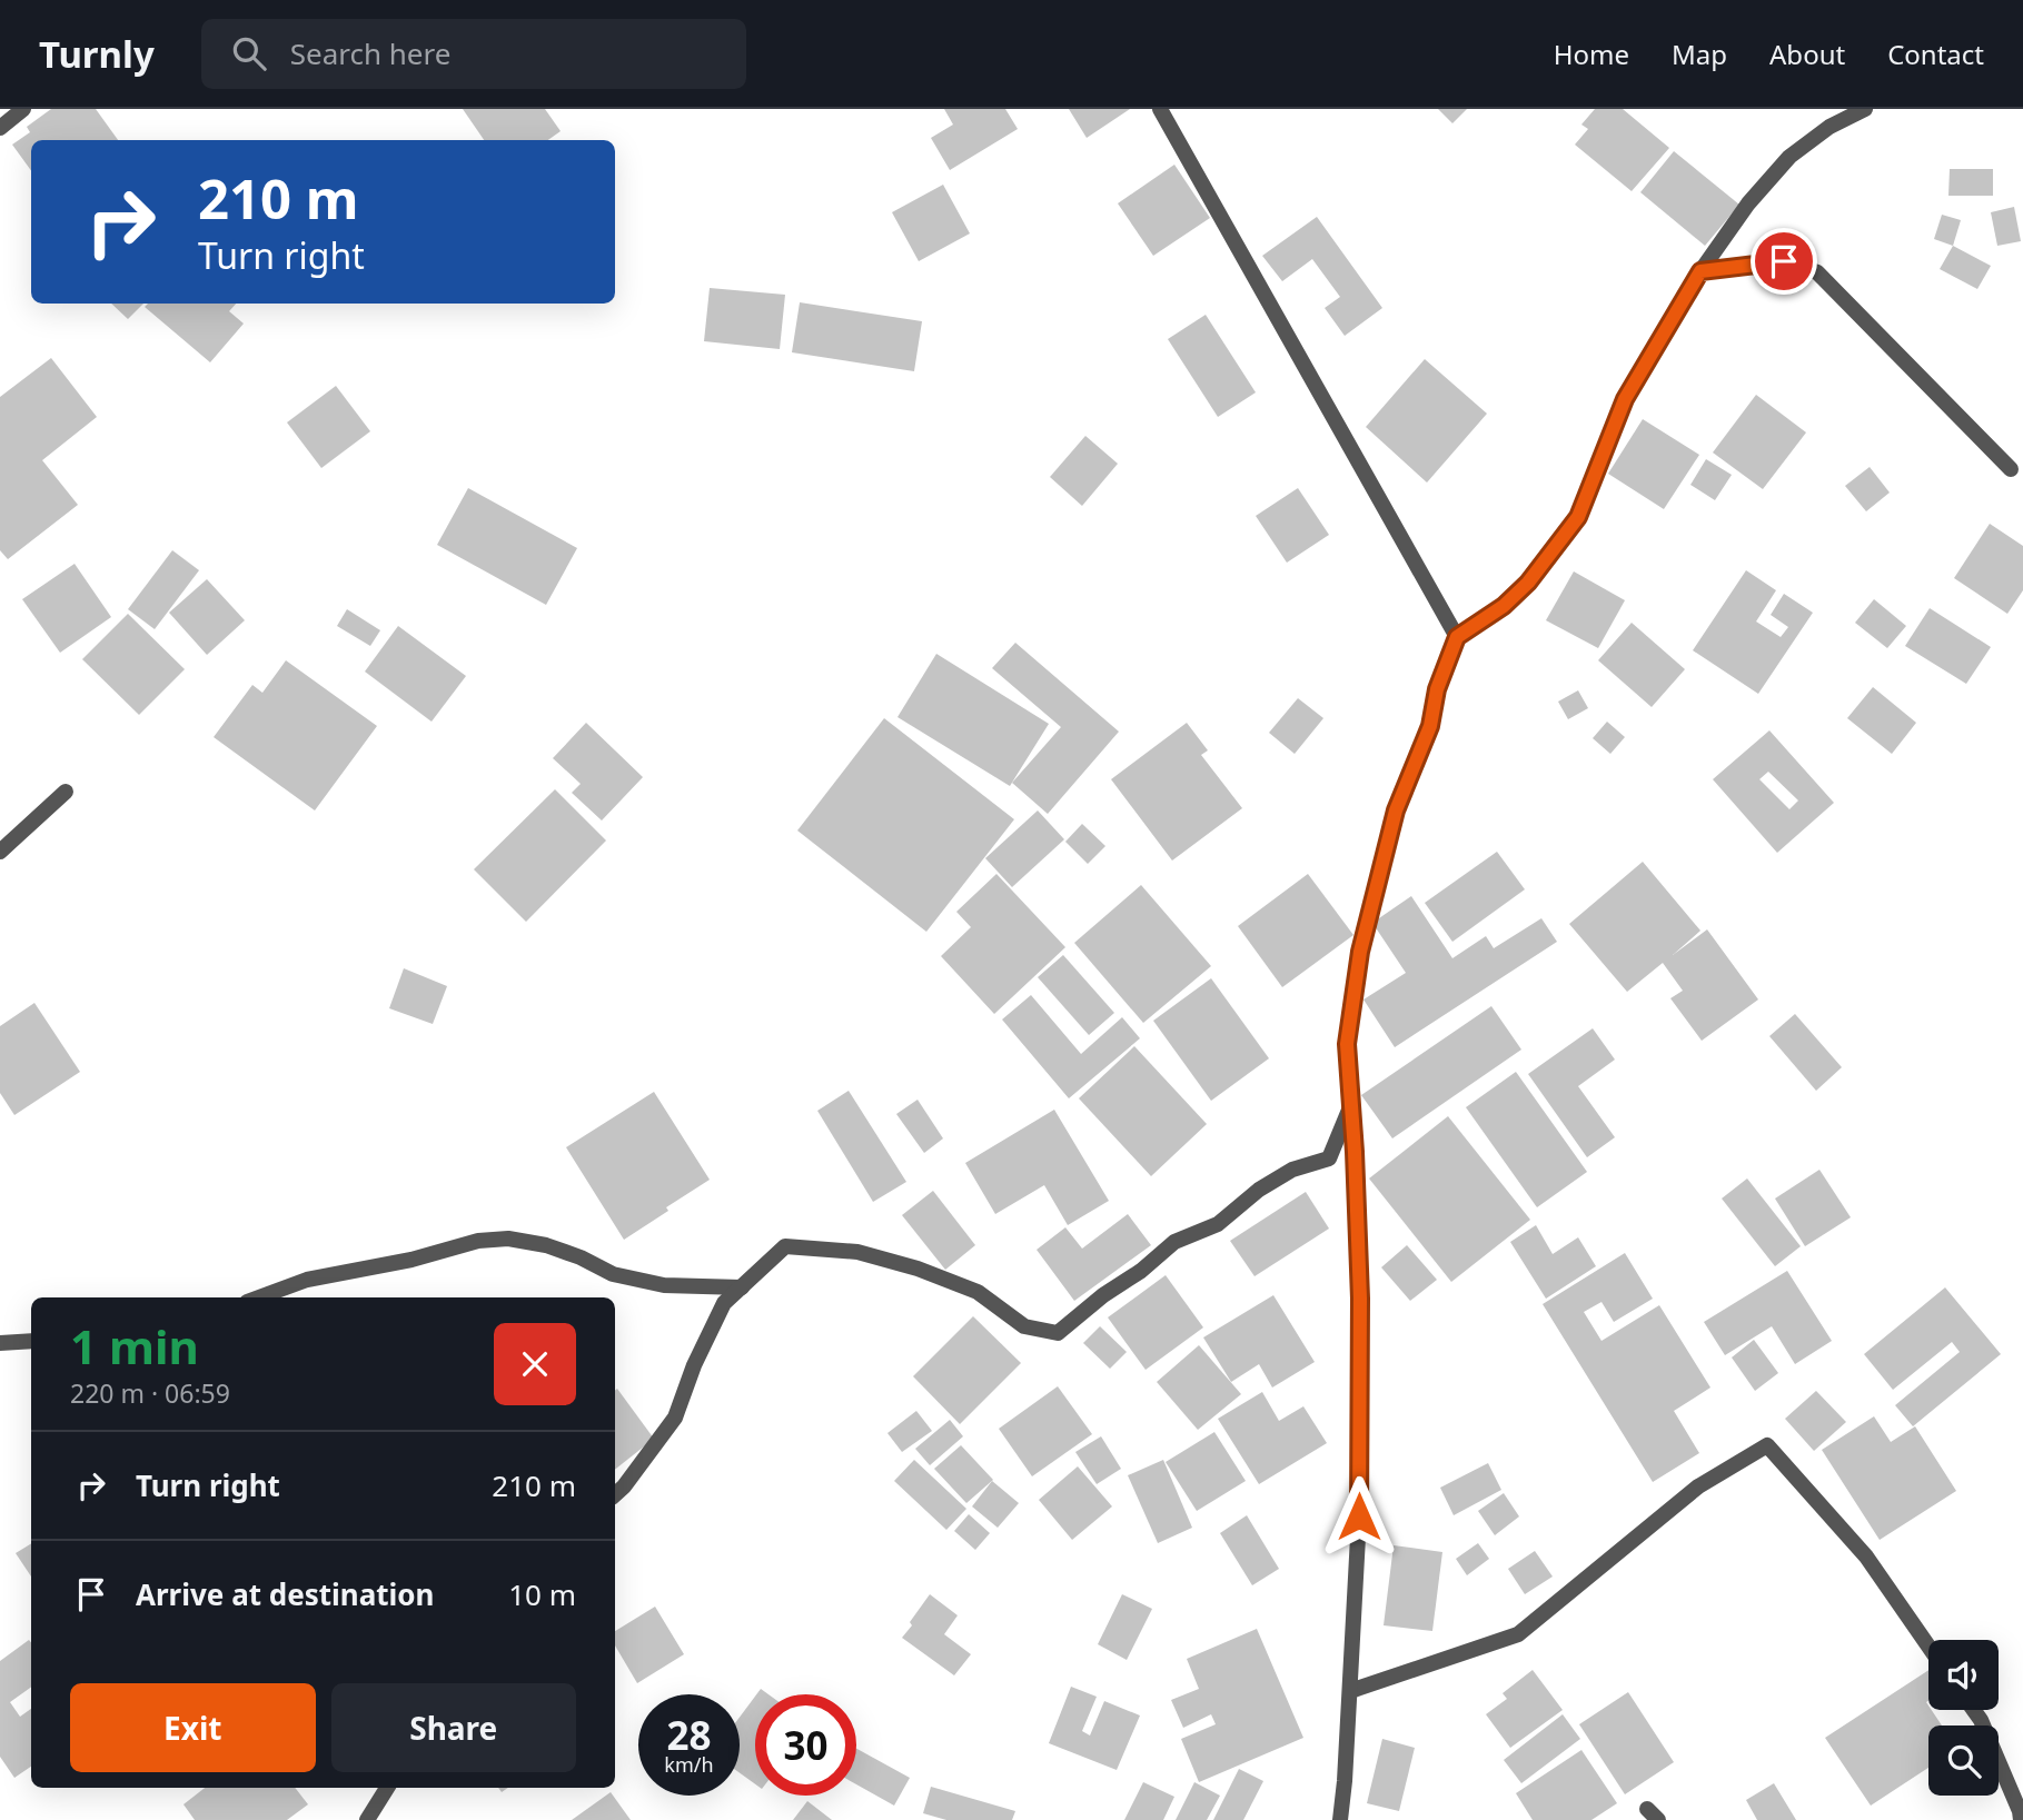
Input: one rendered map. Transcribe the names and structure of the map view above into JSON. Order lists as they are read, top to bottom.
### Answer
{
  "page": {
    "header": "Turnly",
    "search": "Search here",
    "nav": [
      "Home",
      "Map",
      "About",
      "Contact"
    ],
    "turn": ["210 m", "Turn right"],
    "heading": ["1 min", "220 m · 06:59"],
    "list": [
      {
        "name": "Turn right",
        "value": "210 m"
      },
      {
        "name": "Arrive at destination",
        "value": "10 m"
      }
    ],
    "buttons": ["Exit", "Share"],
    "speed": "28 km/h",
    "limit": "30"
  }
}
